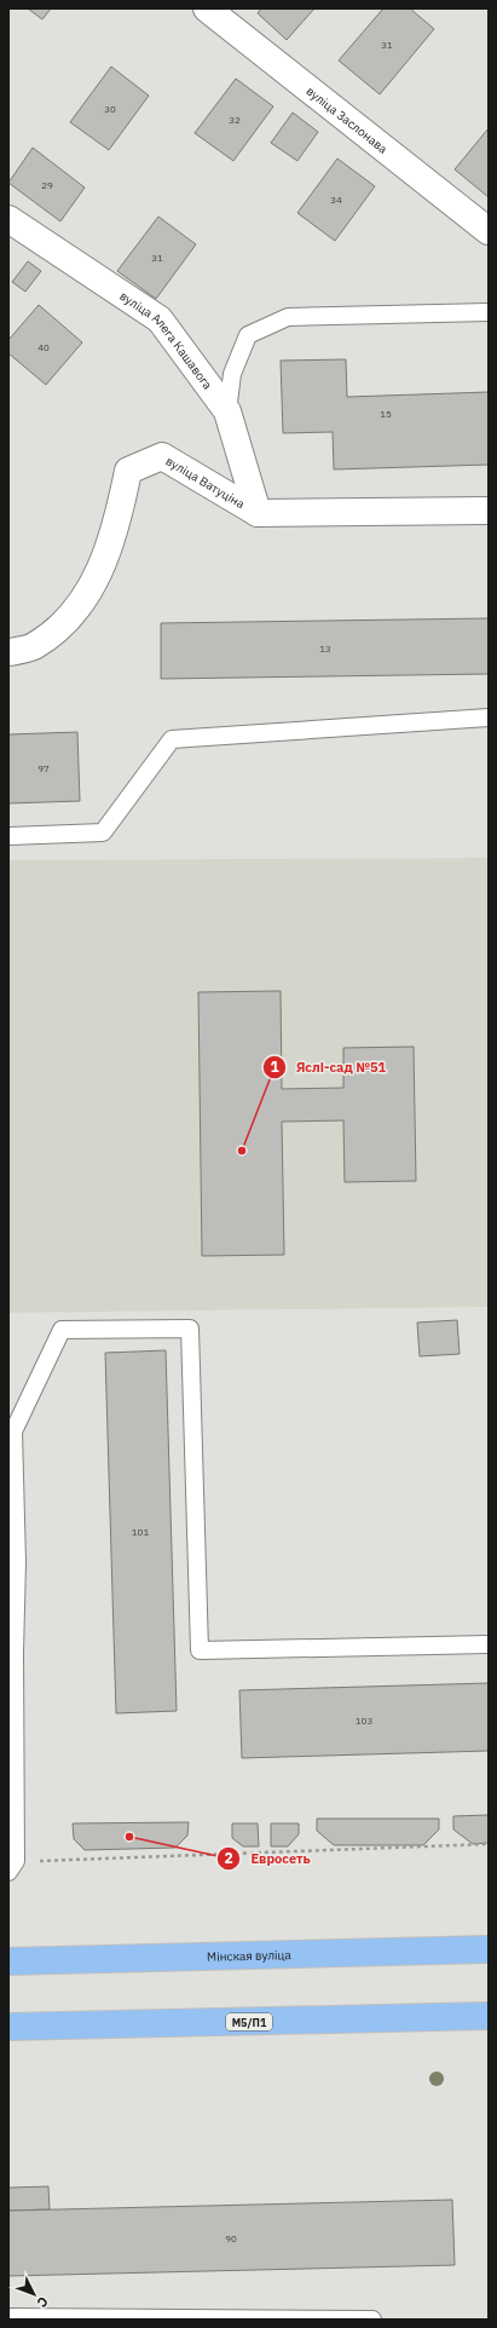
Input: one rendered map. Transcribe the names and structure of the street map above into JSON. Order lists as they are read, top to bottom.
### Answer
{
  "streets": {
    "main road": ["Мінская вуліца", "М5/П1"],
    "street": ["вуліца Заслонава", "вуліца Алега Кашавога", "вуліца Ватуціна"]
  },
  "crossings": [
    ["вуліца Алега Кашавога", "вуліца Ватуціна"]
  ],
  "places": ["Яслі-сад №51", "Евросеть"],
  "house_numbers": [
    "31",
    "30",
    "32",
    "29",
    "34",
    "31",
    "40",
    "15",
    "13",
    "97",
    "101",
    "103",
    "90"
  ],
  "north": "bottom right"
}
